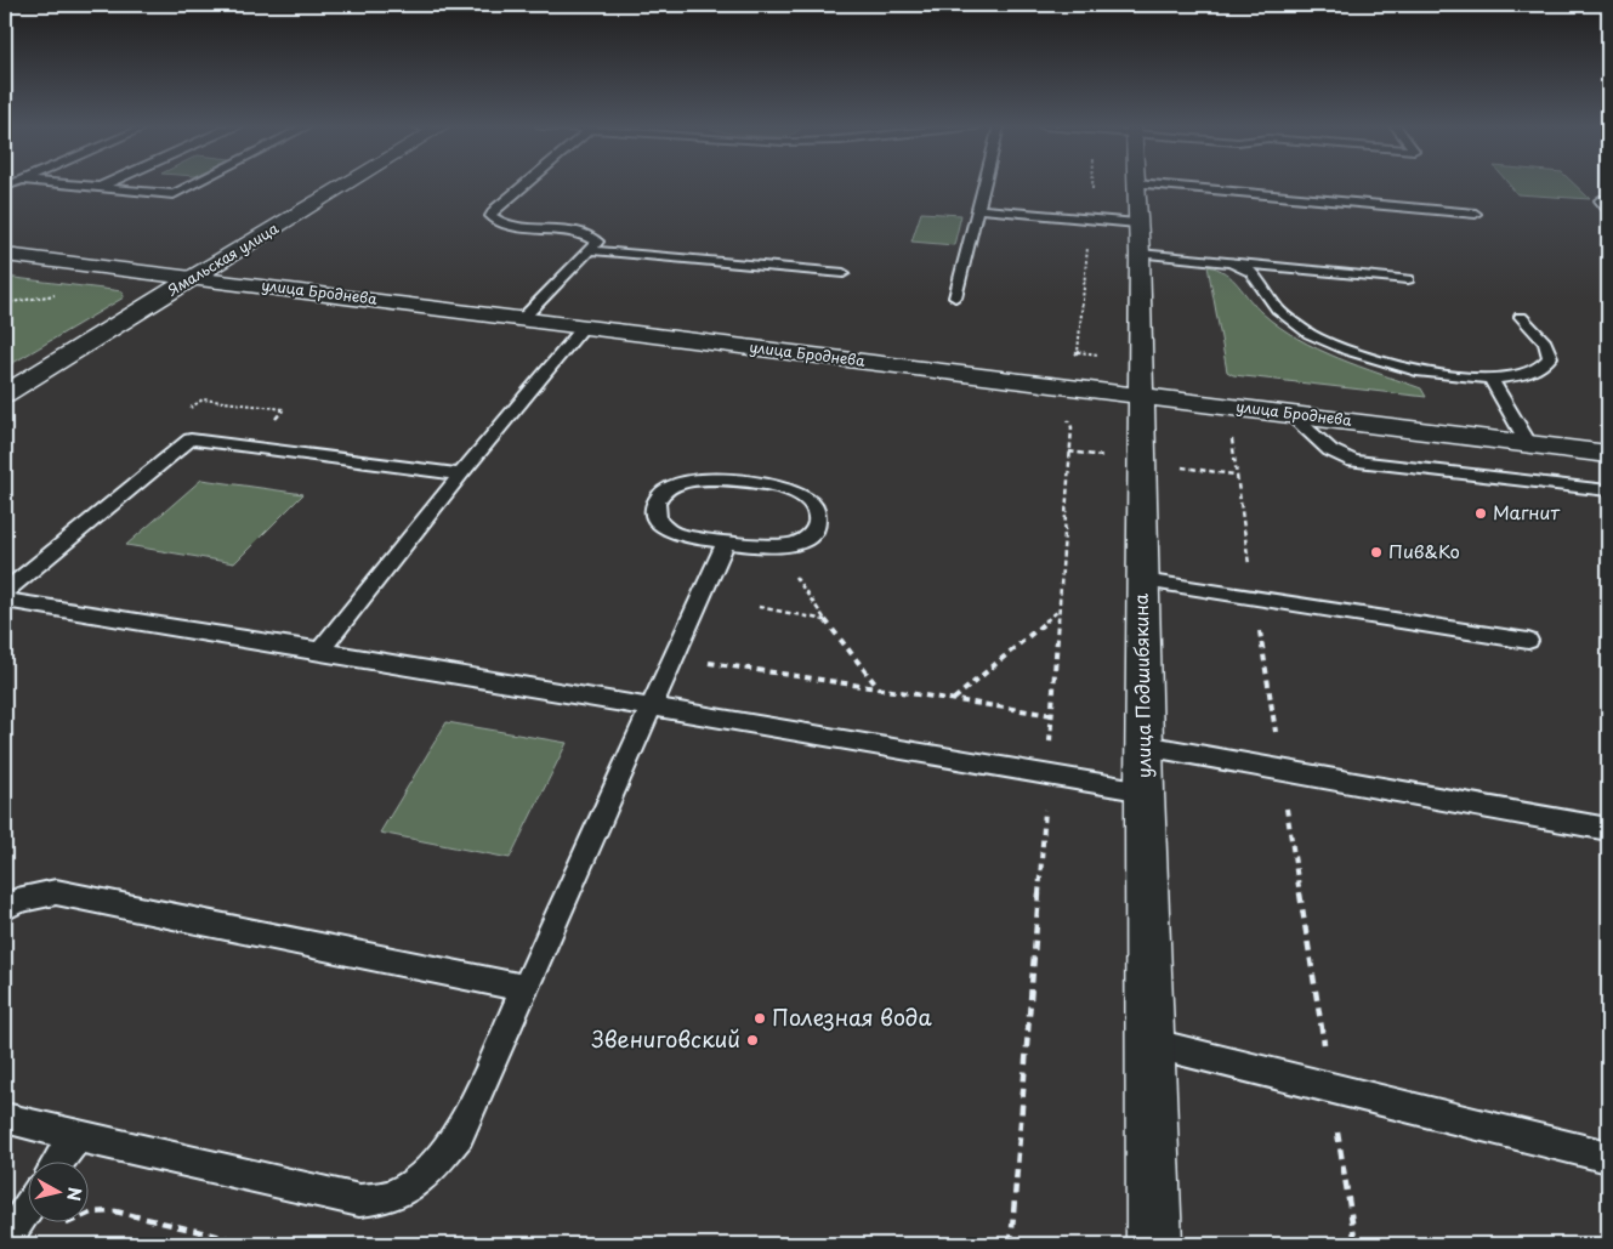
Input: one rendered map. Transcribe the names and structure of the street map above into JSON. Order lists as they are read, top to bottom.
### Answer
{
  "streets": {
    "main road": ["Ямальская улица", "улица Броднева", "улица Подшибякина"]
  },
  "crossings": [
    ["Ямальская улица", "улица Броднева"],
    ["улица Броднева", "улица Подшибякина"]
  ],
  "places": [
    "Магнит",
    "Пив&Ко",
    "Полезная вода",
    "Звениговский"
  ],
  "north": "right"
}
